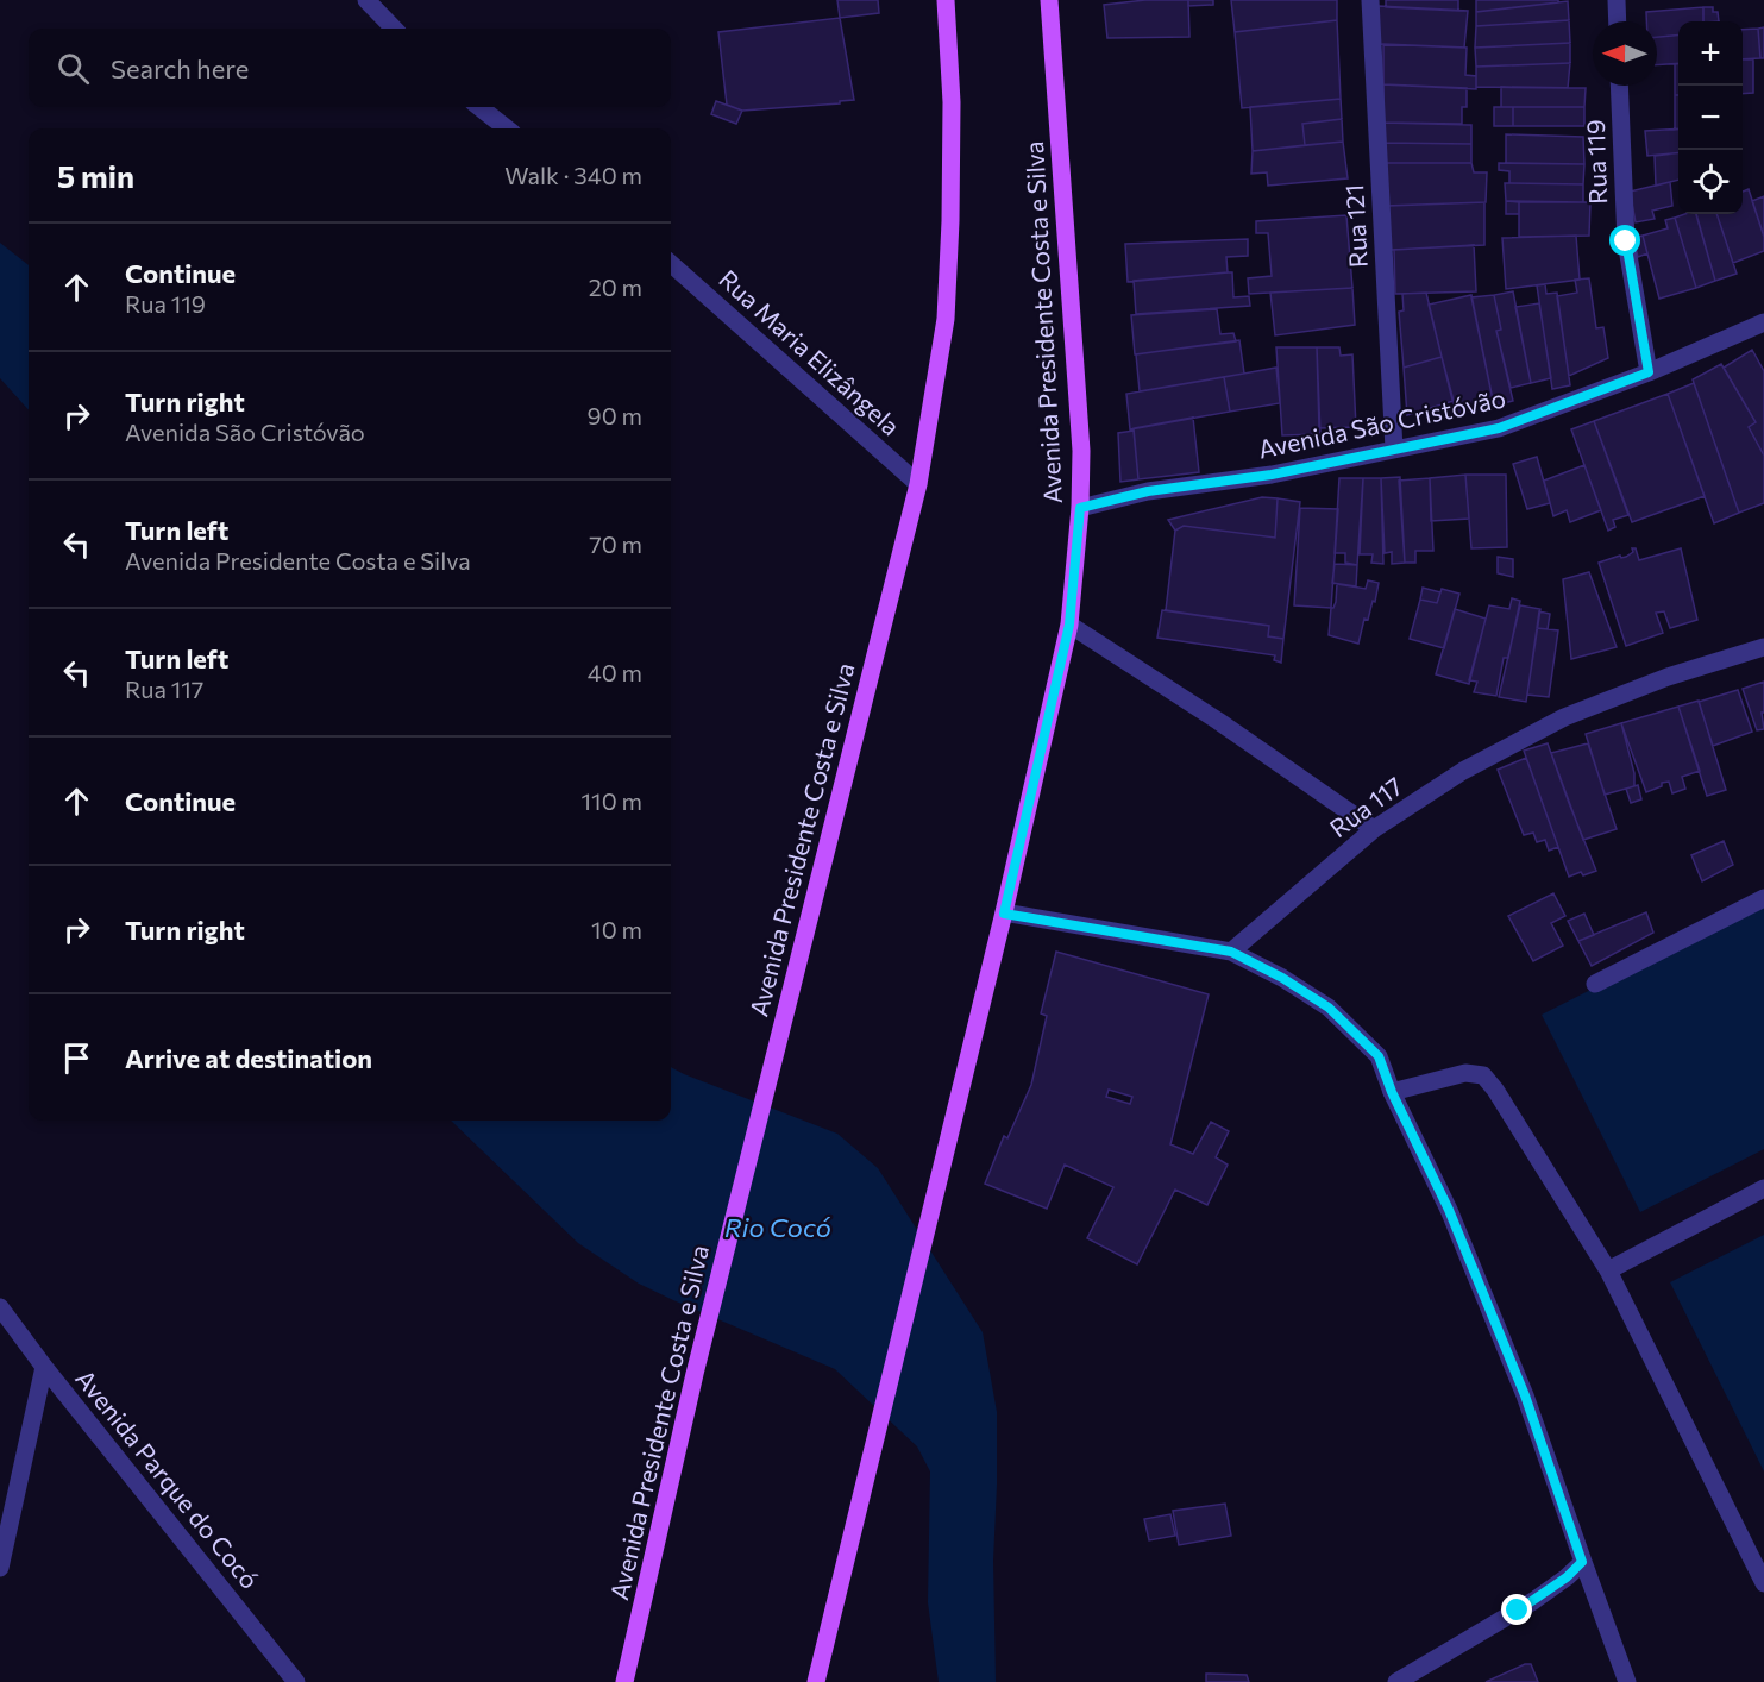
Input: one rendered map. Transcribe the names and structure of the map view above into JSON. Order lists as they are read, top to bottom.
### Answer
{
  "streets": {
    "main road": ["Avenida Presidente Costa e Silva"],
    "street": [
      "Rua 119",
      "Rua 121",
      "Rua Maria Elizângela",
      "Avenida São Cristóvão",
      "Rua 117",
      "Avenida Parque do Cocó"
    ]
  },
  "crossings": [
    ["Rua 119", "Avenida São Cristóvão"],
    ["Rua 121", "Avenida São Cristóvão"],
    ["Avenida Presidente Costa e Silva", "Rua Maria Elizângela"],
    ["Avenida Presidente Costa e Silva", "Avenida São Cristóvão"]
  ],
  "water": ["Rio Cocó"],
  "north": "left",
  "page": {
    "map_buttons": ["+", "−"],
    "search": "Search here",
    "heading": ["5 min", "Walk · 340 m"],
    "list": [
      ["Continue", "Rua 119", "20 m"],
      ["Turn right", "Avenida São Cristóvão", "90 m"],
      ["Turn left", "Avenida Presidente Costa e Silva", "70 m"],
      ["Turn left", "Rua 117", "40 m"],
      ["Continue", "110 m"],
      ["Turn right", "10 m"],
      "Arrive at destination"
    ]
  }
}
